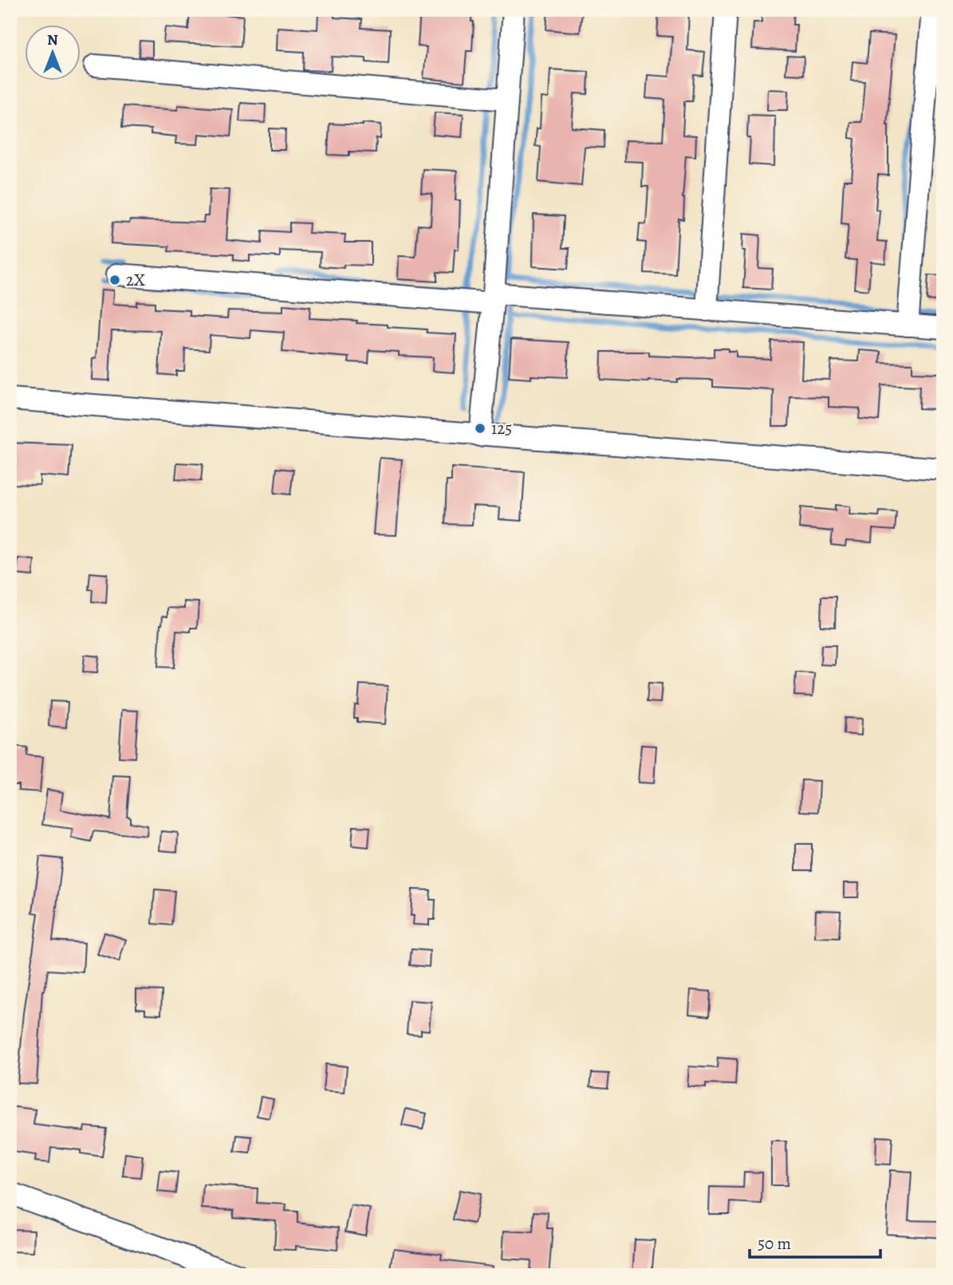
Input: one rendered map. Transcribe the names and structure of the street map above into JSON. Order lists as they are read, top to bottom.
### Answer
{
  "places": ["2X", "125"],
  "scale_bar": "50 m",
  "north": "top"
}
